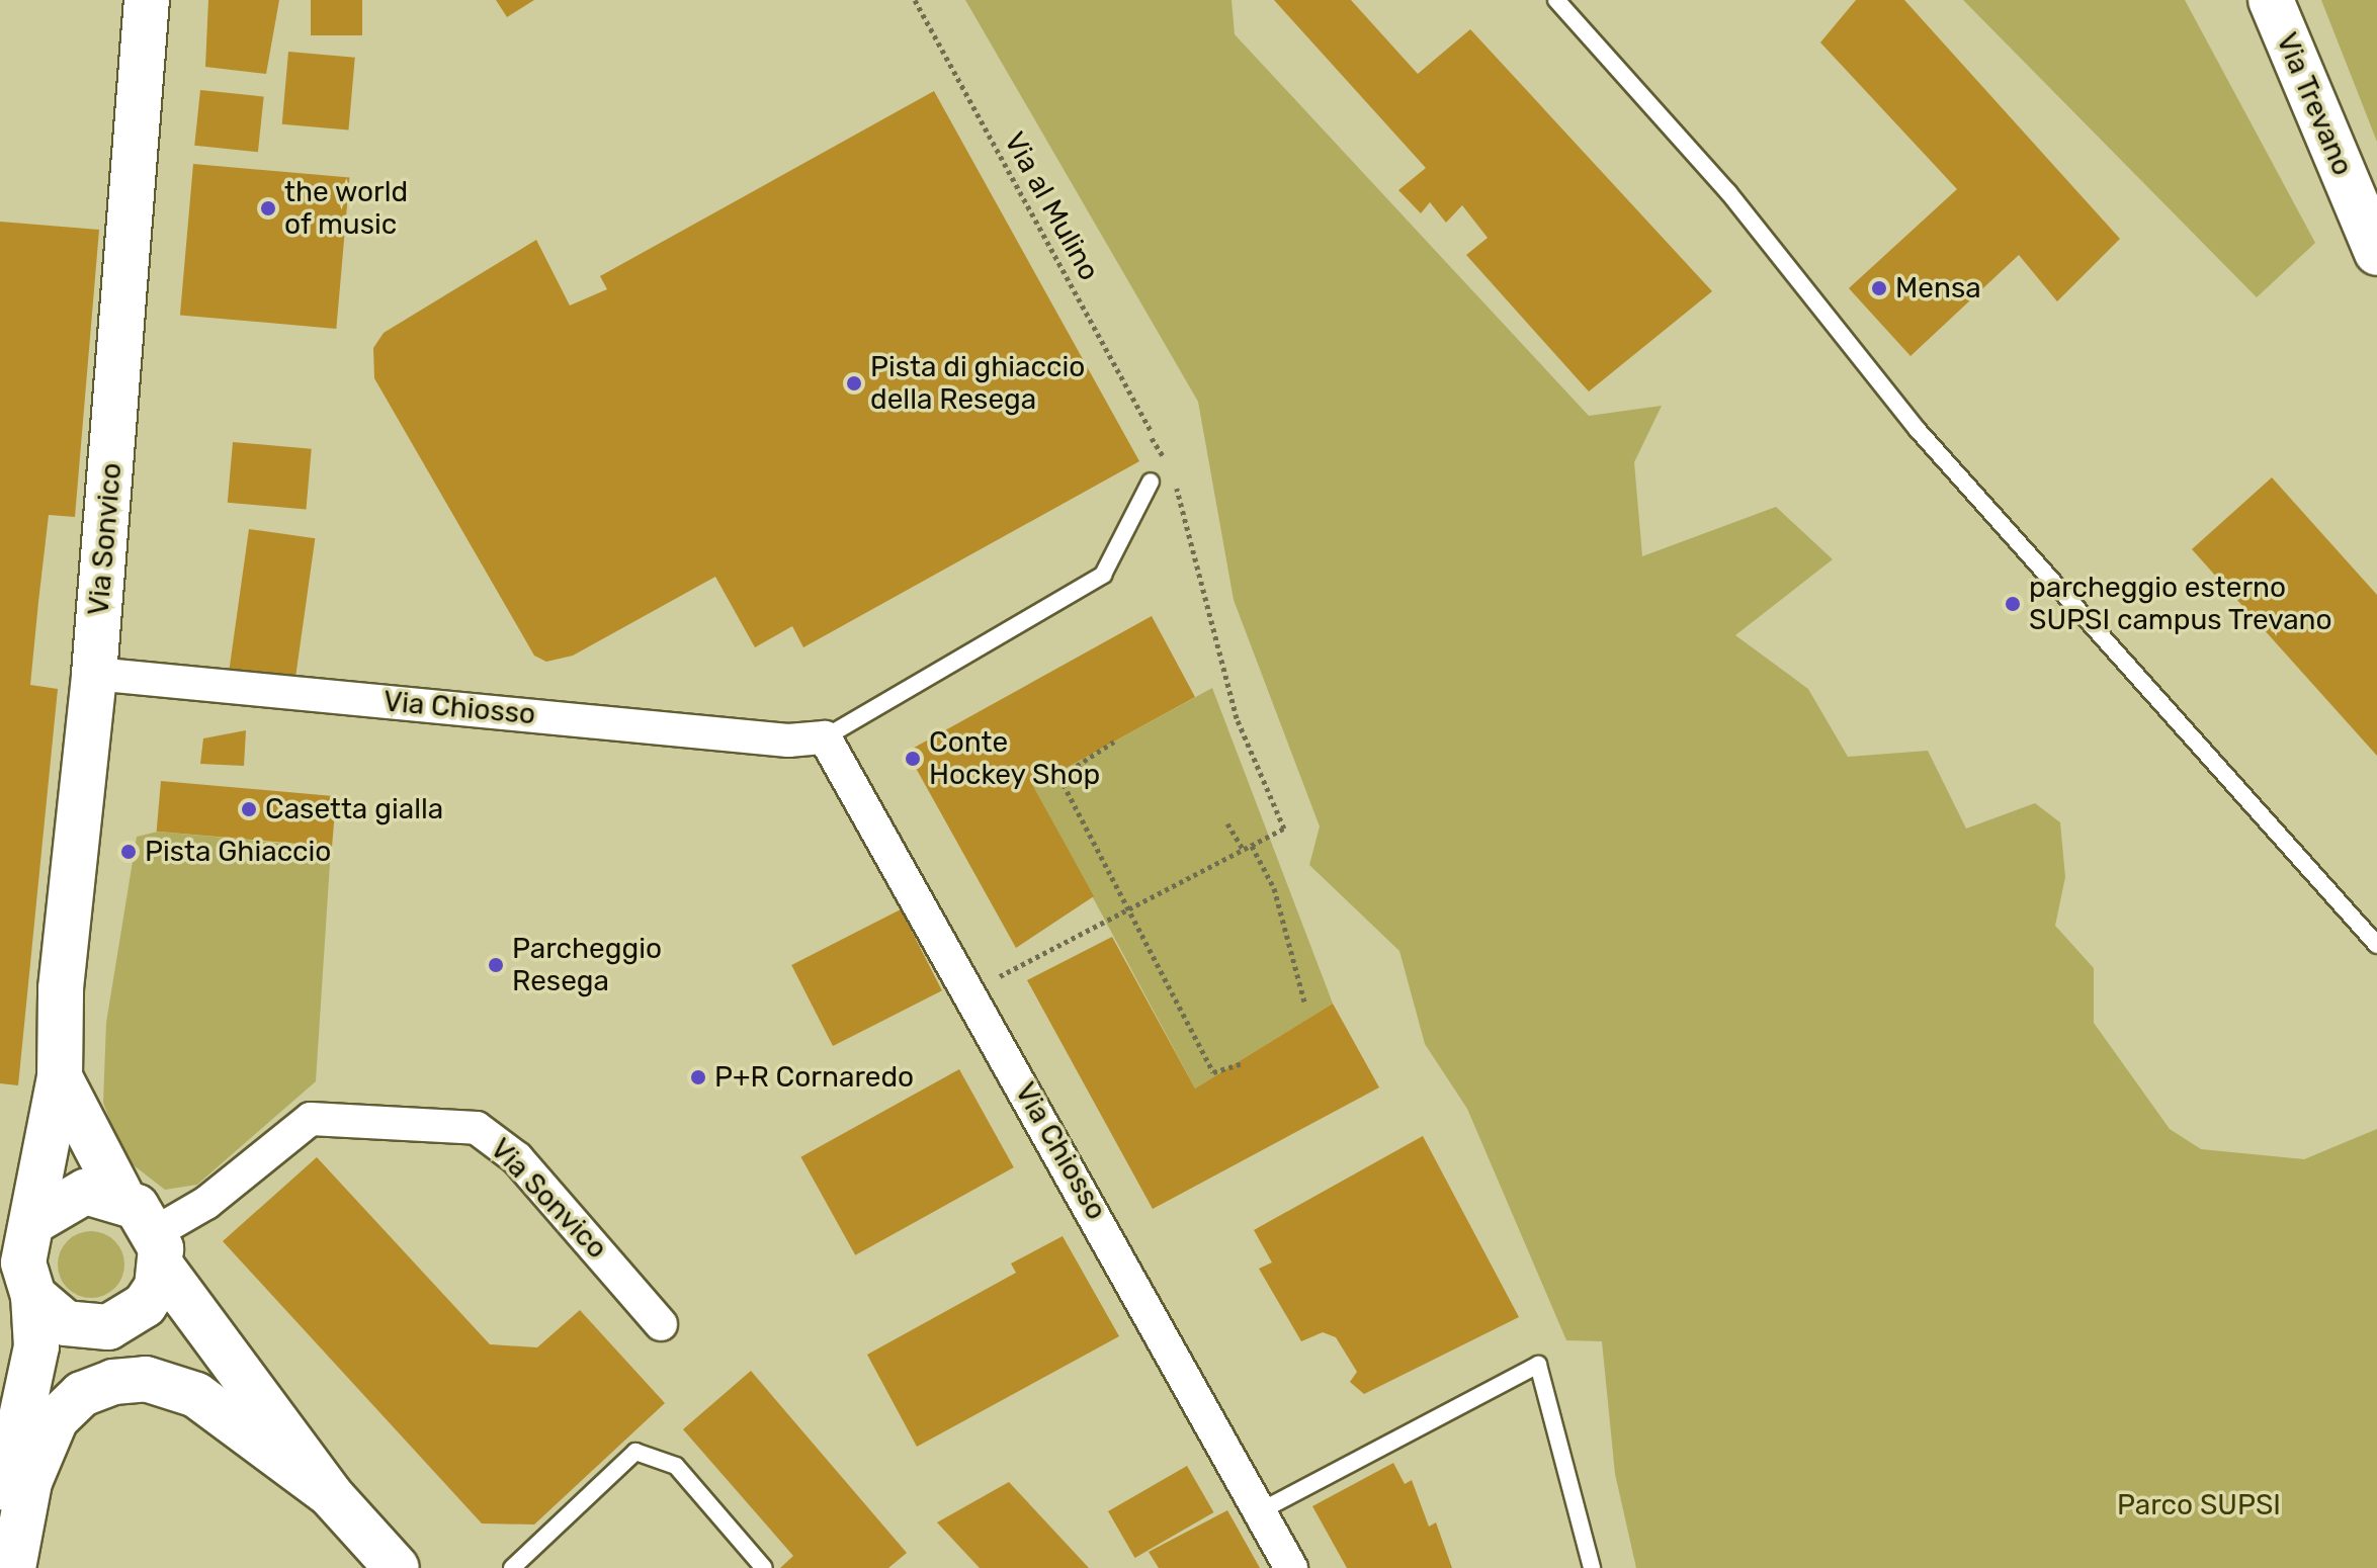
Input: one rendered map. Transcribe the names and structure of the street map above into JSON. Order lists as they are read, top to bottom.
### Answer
{
  "streets": {
    "main road": ["Via Trevano", "Via Sonvico"],
    "street": ["Via Chiosso"],
    "path": ["Via al Mulino"]
  },
  "crossings": [
    ["Via Sonvico", "Via Chiosso"]
  ],
  "parks": ["Parco SUPSI"],
  "places": [
    "the world of music",
    "Mensa",
    "Pista di ghiaccio della Resega",
    "parcheggio esterno SUPSI campus Trevano",
    "Conte Hockey Shop",
    "Casetta gialla",
    "Pista Ghiaccio",
    "Parcheggio Resega",
    "P+R Cornaredo"
  ]
}
